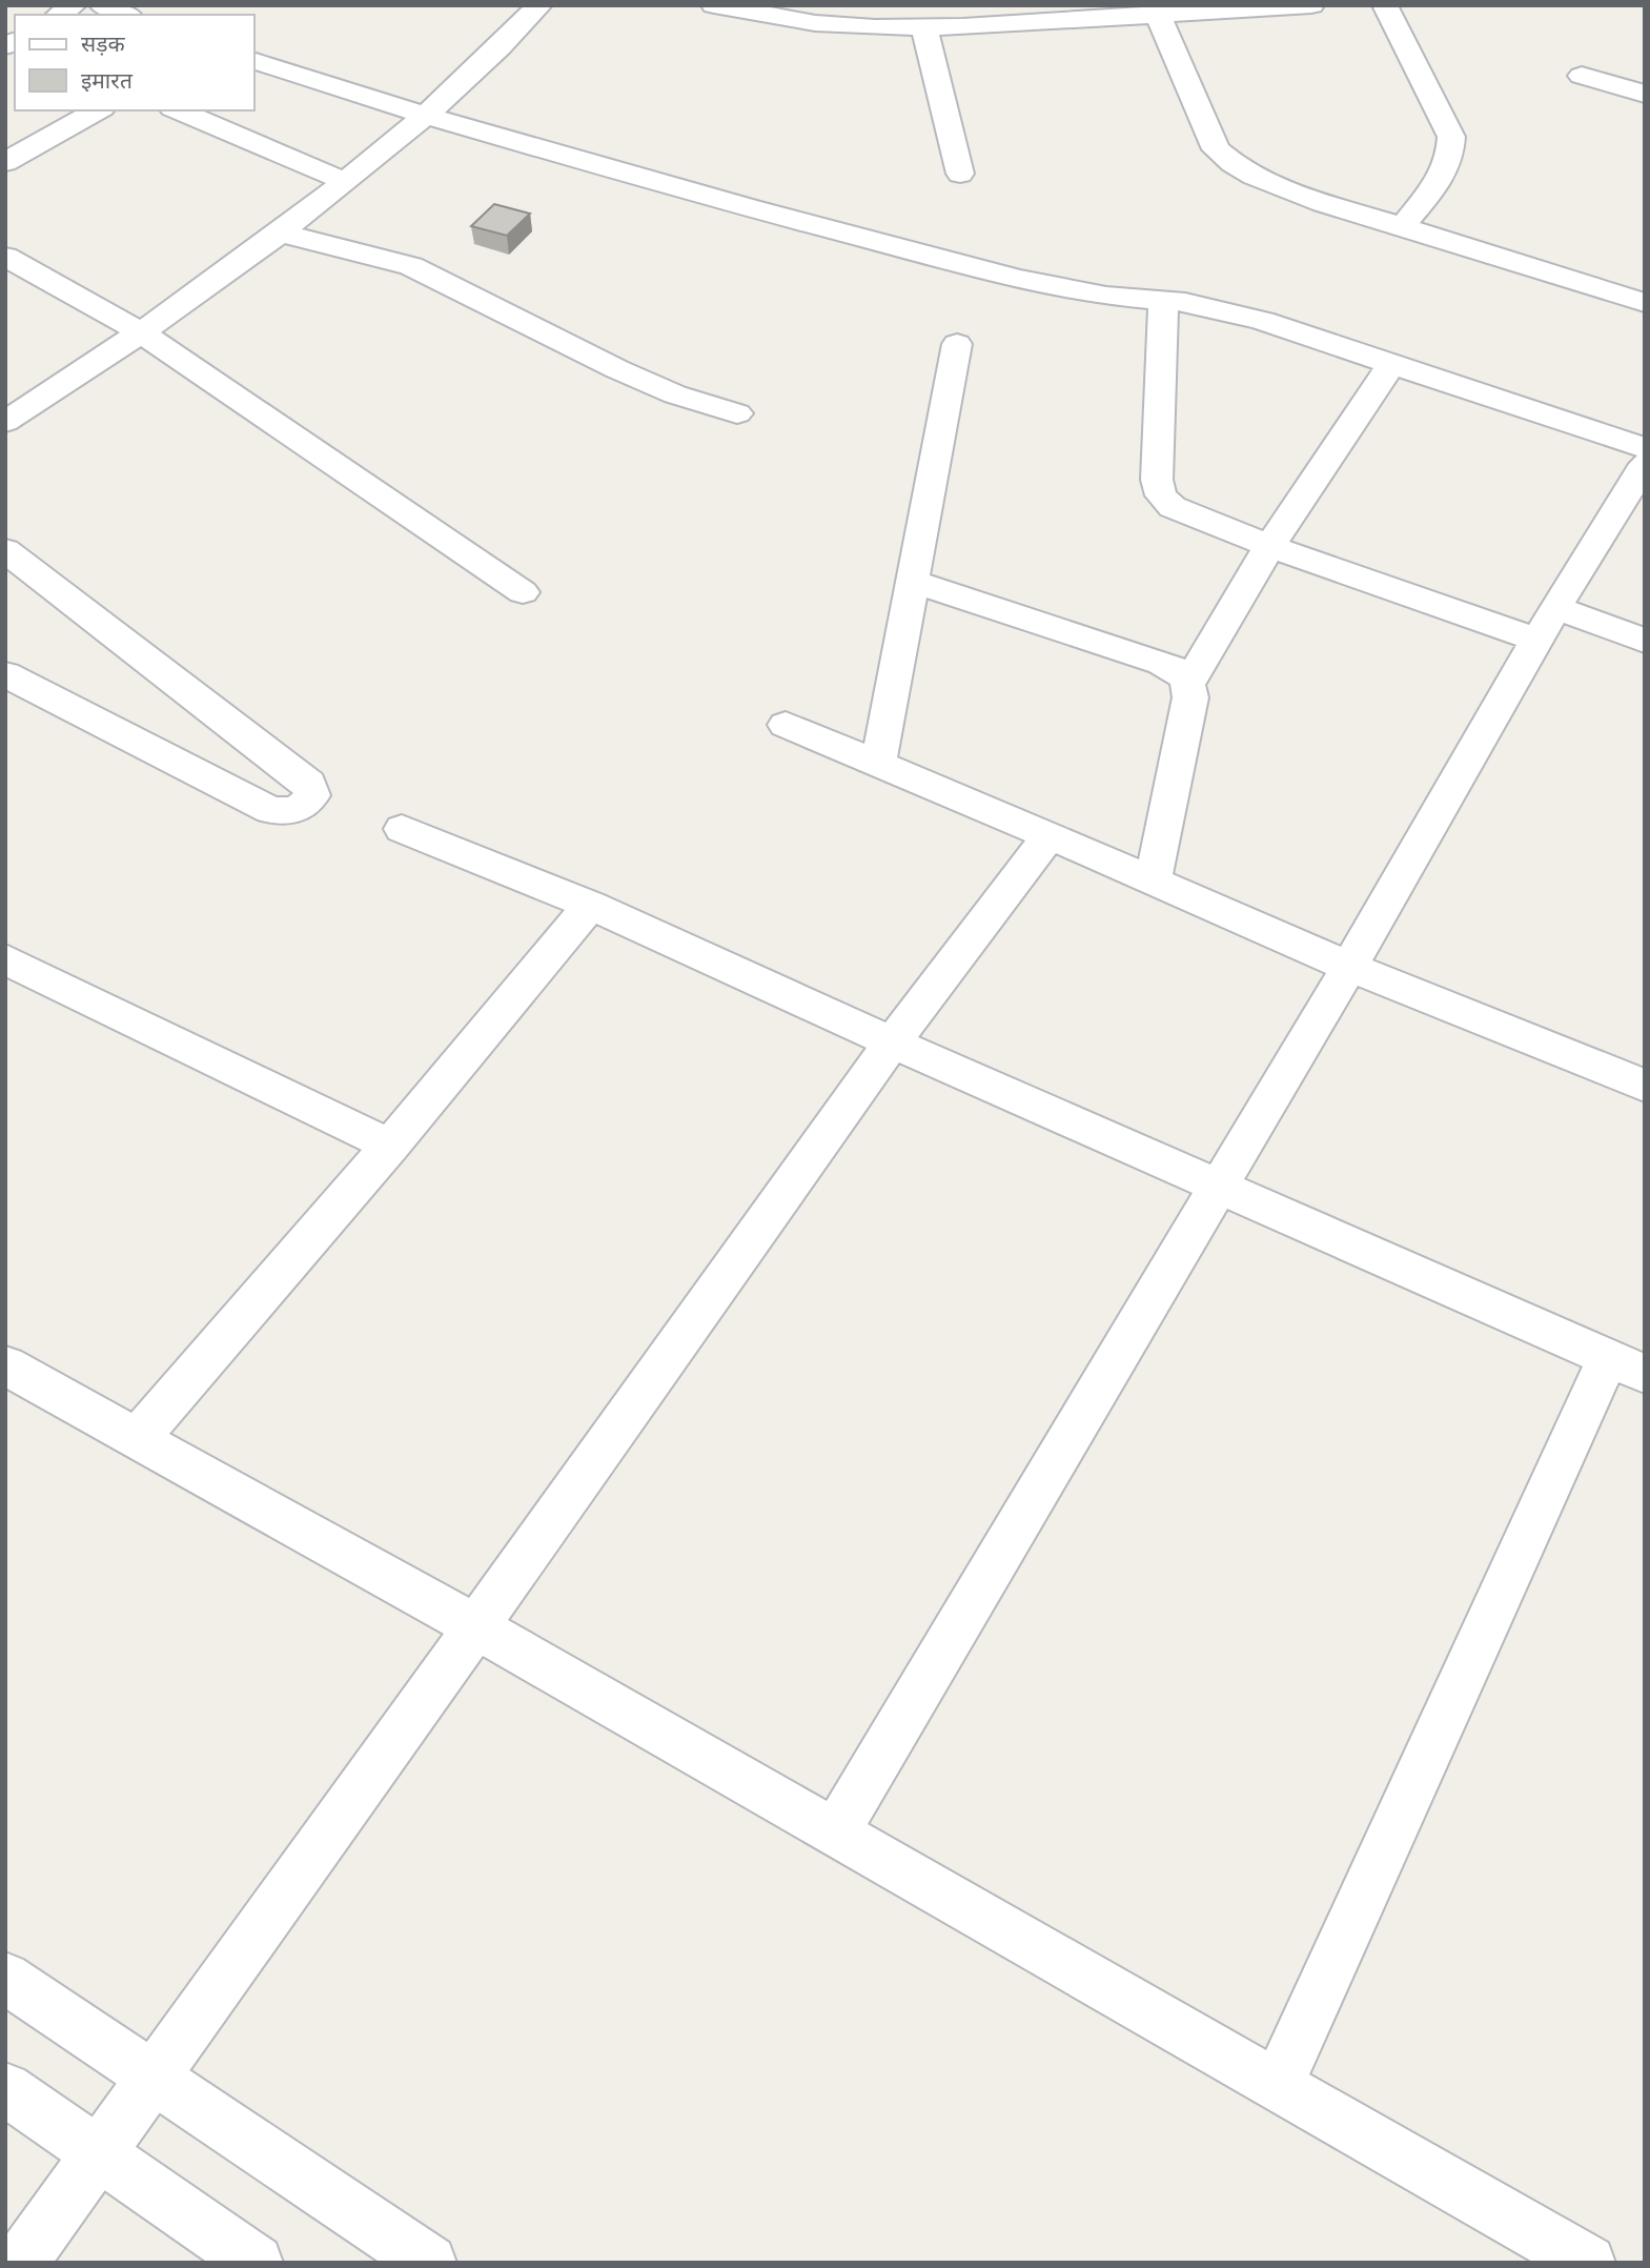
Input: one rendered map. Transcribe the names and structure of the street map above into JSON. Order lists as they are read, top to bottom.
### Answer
{
  "legend": ["सड़क", "इमारत"]
}
